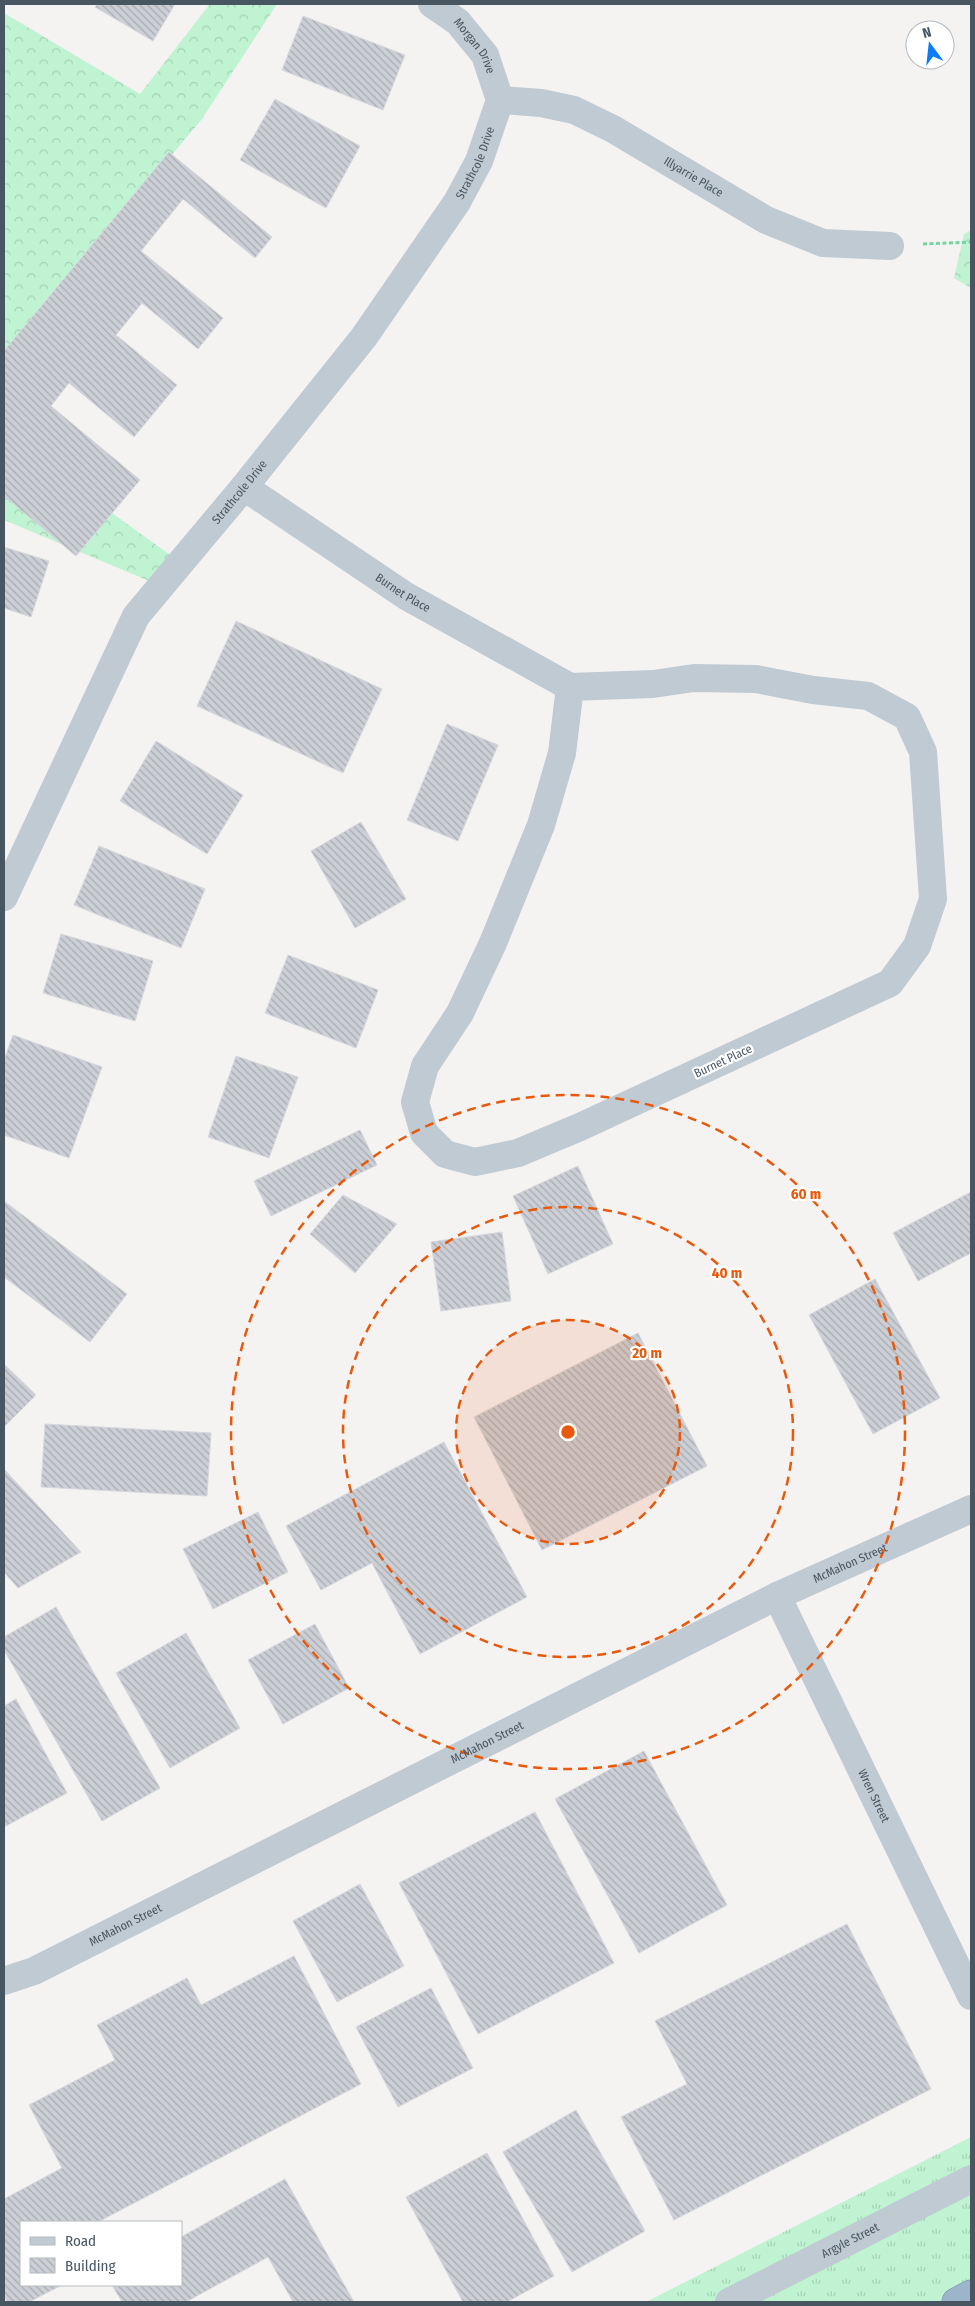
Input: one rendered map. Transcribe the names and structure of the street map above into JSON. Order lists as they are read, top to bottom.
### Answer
{
  "streets": {
    "street": [
      "Morgan Drive",
      "Strathcole Drive",
      "Illyarrie Place",
      "Burnet Place",
      "McMahon Street",
      "Wren Street",
      "Argyle Street"
    ]
  },
  "crossings": [
    ["Morgan Drive", "Strathcole Drive"],
    ["Morgan Drive", "Illyarrie Place"],
    ["Strathcole Drive", "Illyarrie Place"],
    ["Strathcole Drive", "Burnet Place"],
    ["McMahon Street", "Wren Street"]
  ],
  "legend": ["Road", "Building"],
  "north": "top",
  "rings": ["60 m", "40 m", "20 m"]
}
